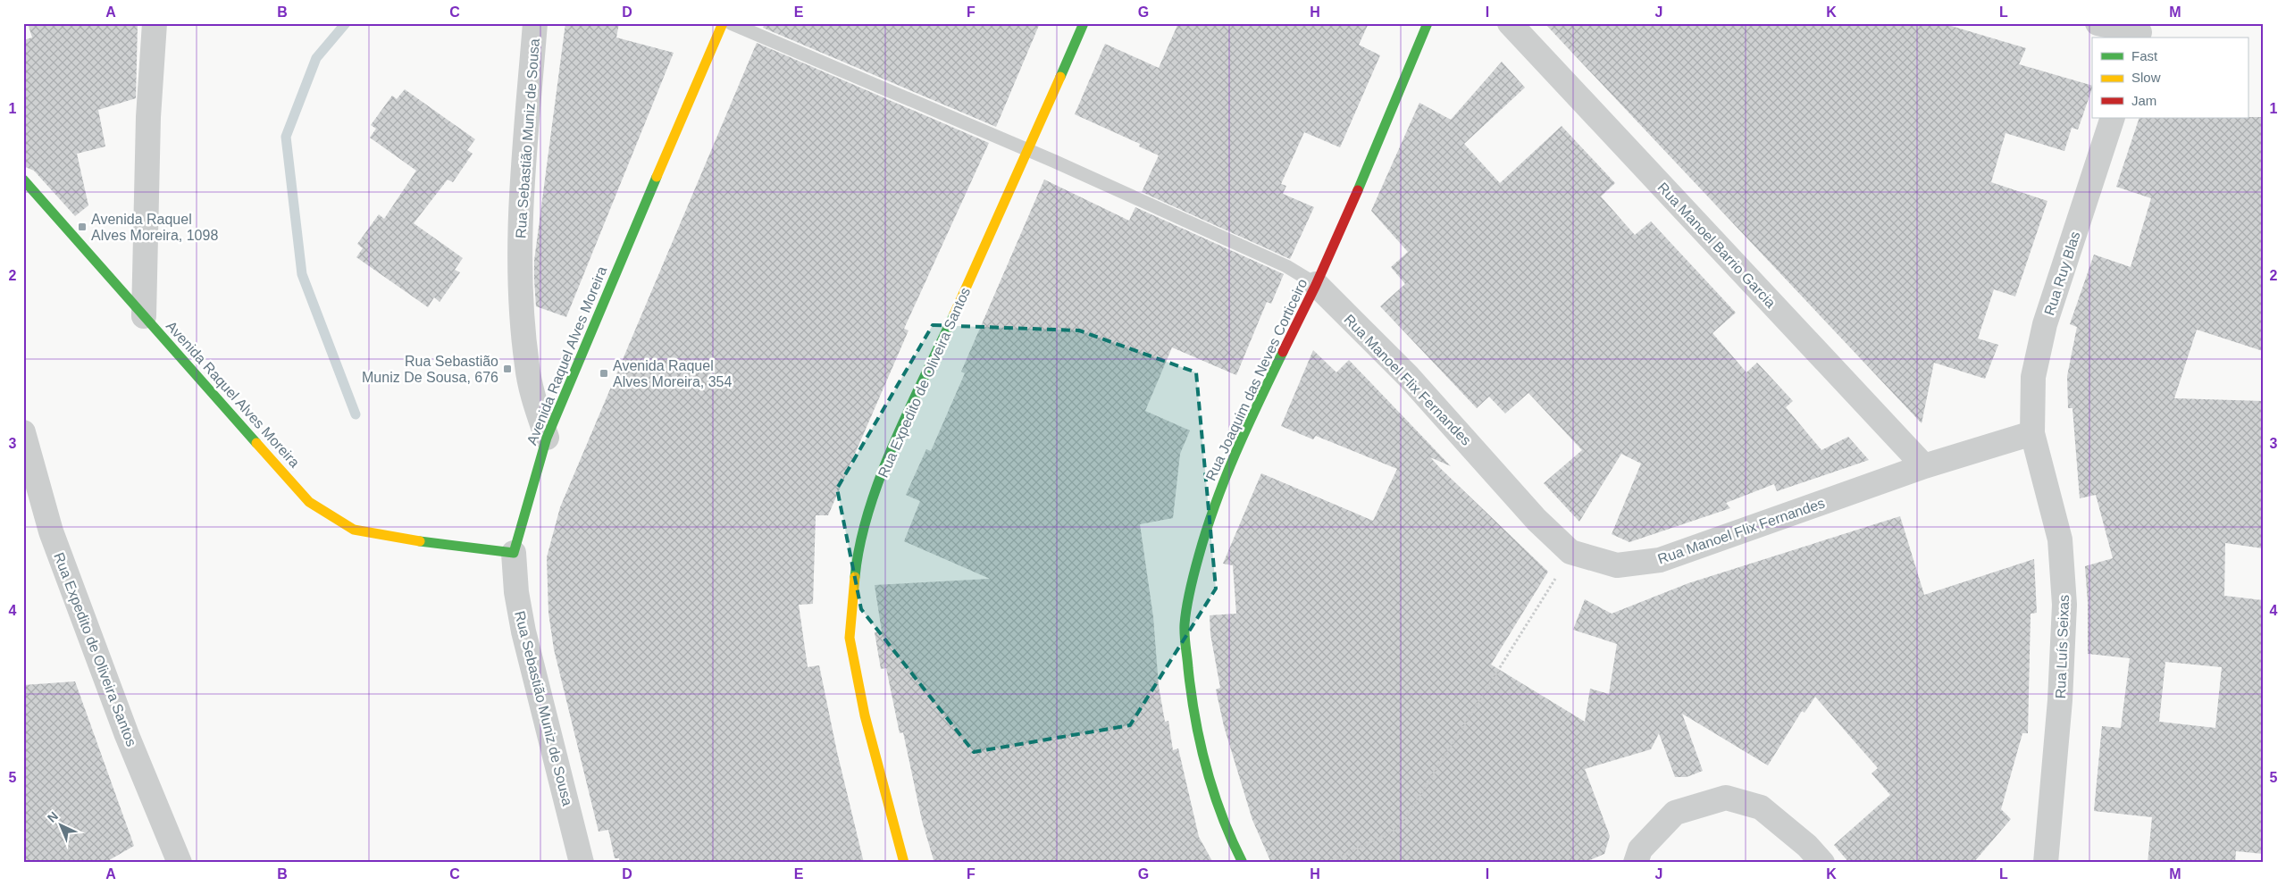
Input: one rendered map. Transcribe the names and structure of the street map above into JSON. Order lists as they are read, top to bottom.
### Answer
{
  "streets": {
    "street": [
      "Rua Sebastião Muniz de Sousa",
      "Rua Manoel Barrio Garcia",
      "Rua Ruy Blas",
      "Avenida Raquel Alves Moreira",
      "Rua Joaquim das Neves Corticeiro",
      "Rua Manoel Flix Fernandes",
      "Rua Expedito de Oliveira Santos",
      "Rua Luís Seixas"
    ]
  },
  "crossings": [
    ["Rua Sebastião Muniz de Sousa", "Avenida Raquel Alves Moreira"],
    ["Rua Manoel Barrio Garcia", "Rua Manoel Flix Fernandes"],
    ["Rua Ruy Blas", "Rua Manoel Flix Fernandes"],
    ["Rua Ruy Blas", "Rua Luís Seixas"],
    ["Rua Joaquim das Neves Corticeiro", "Rua Manoel Flix Fernandes"],
    ["Rua Manoel Flix Fernandes", "Rua Luís Seixas"]
  ],
  "places": {
    "transit": ["Avenida Raquel Alves Moreira, 1098", "Rua Sebastião Muniz De Sousa, 676", "Avenida Raquel Alves Moreira, 354"]
  },
  "legend": ["Fast", "Slow", "Jam"],
  "north": "top left",
  "grid": {
    "columns": [
      "A",
      "B",
      "C",
      "D",
      "E",
      "F",
      "G",
      "H",
      "I",
      "J",
      "K",
      "L",
      "M"
    ],
    "rows": [
      "1",
      "2",
      "3",
      "4",
      "5"
    ]
  }
}
